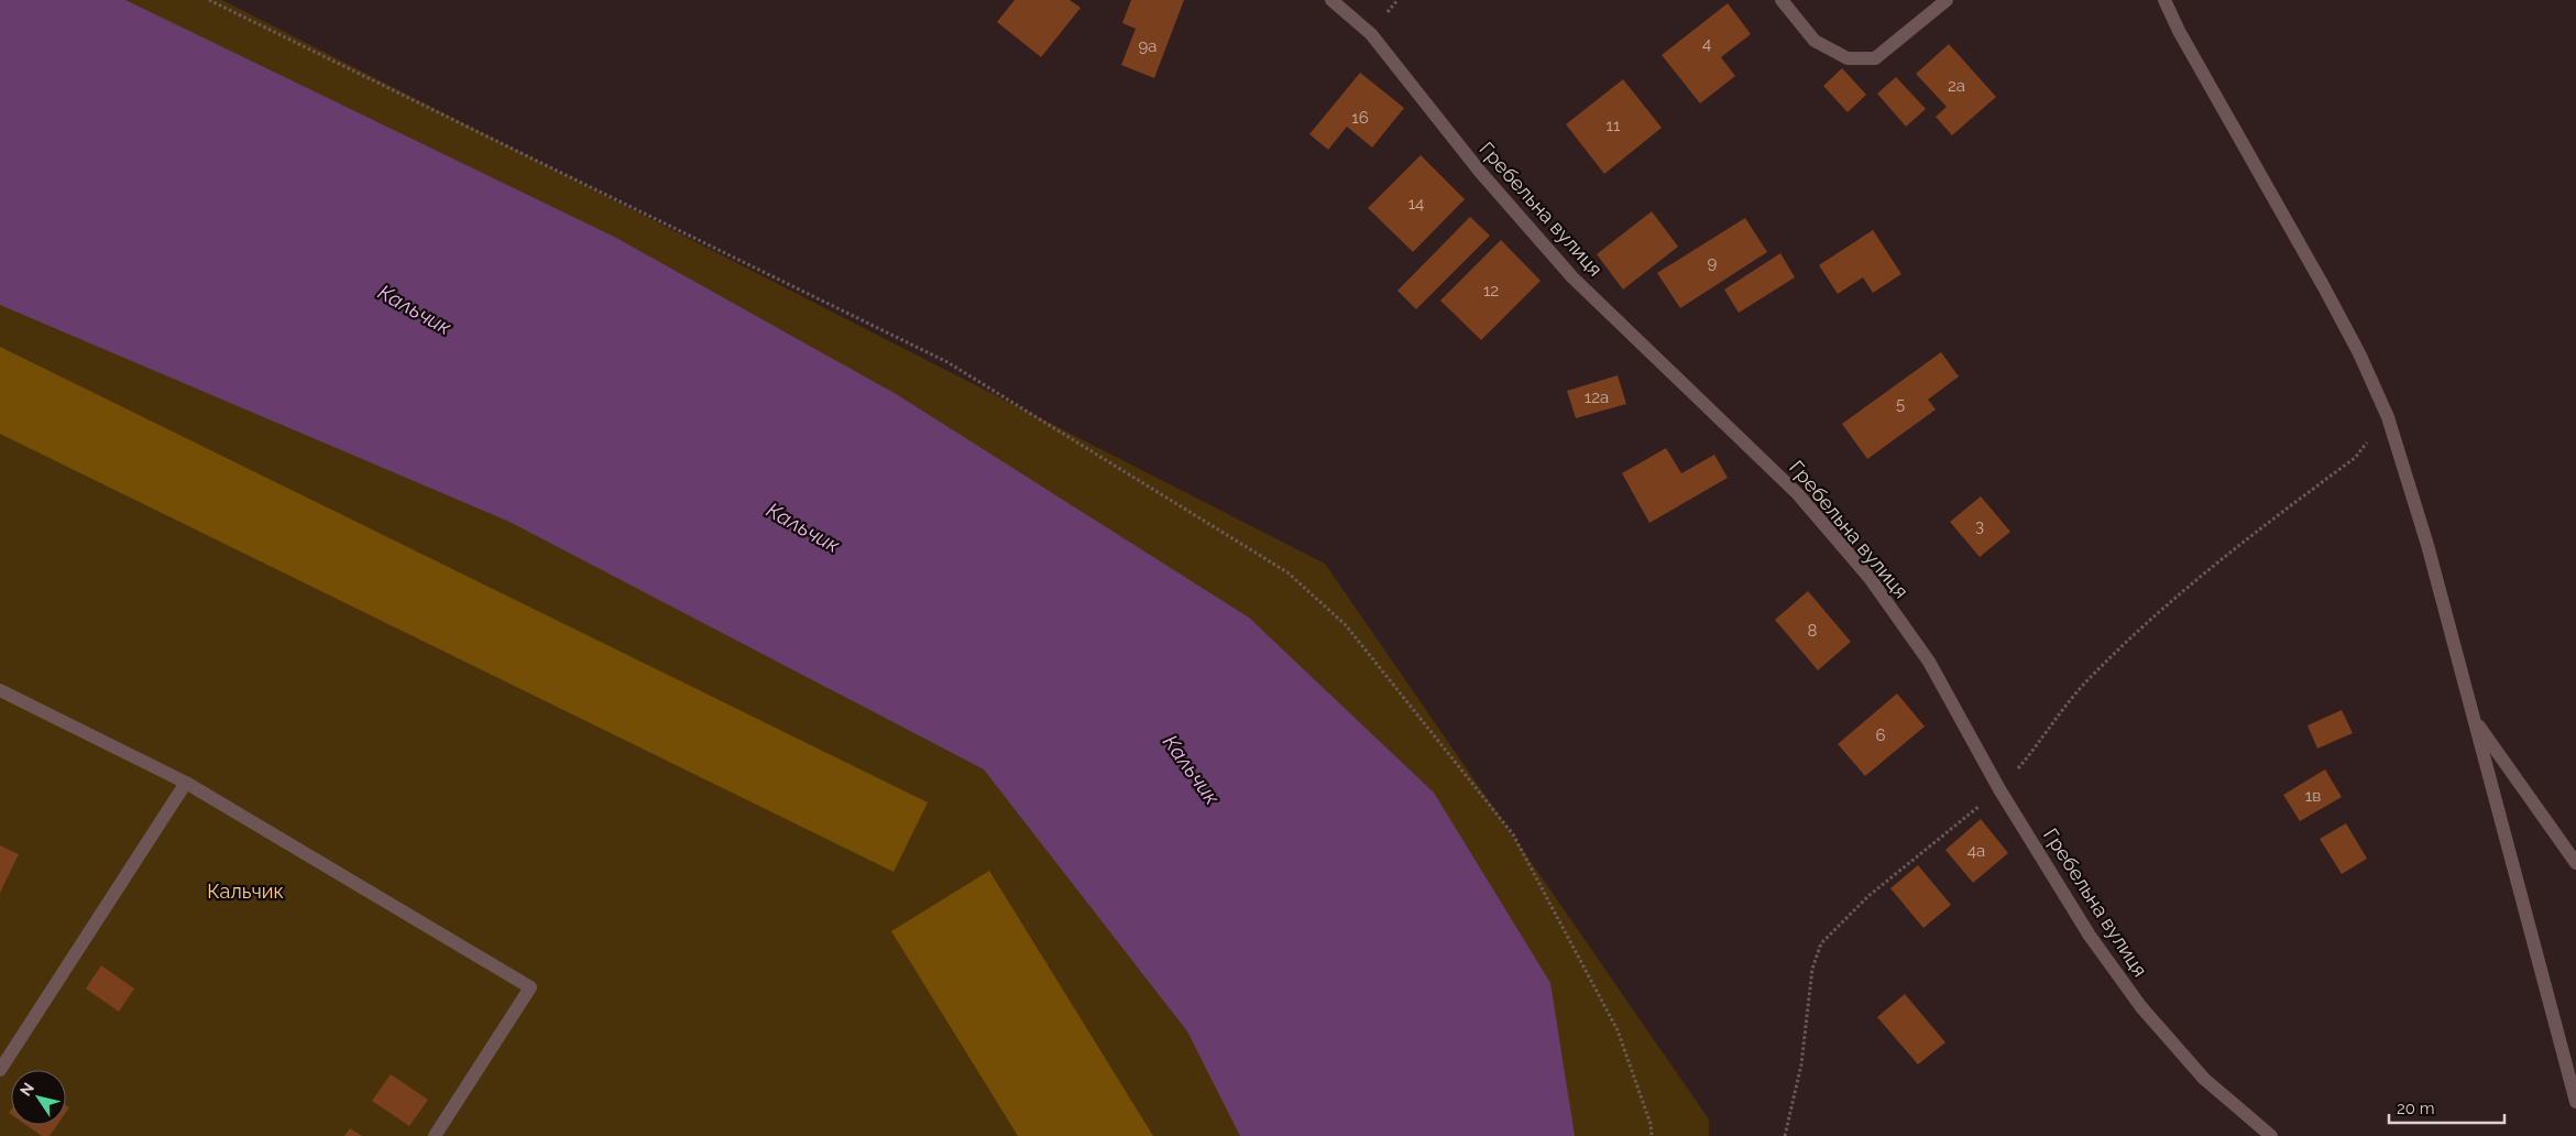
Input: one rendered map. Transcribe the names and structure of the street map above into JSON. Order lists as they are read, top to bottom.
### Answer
{
  "streets": {
    "street": ["Гребельна вулиця"]
  },
  "water": ["Кальчик"],
  "parks": ["Кальчик"],
  "house_numbers": [
    "4",
    "9а",
    "2а",
    "16",
    "11",
    "14",
    "9",
    "12",
    "12а",
    "5",
    "3",
    "8",
    "6",
    "1в",
    "4а"
  ],
  "scale_bar": "20 m",
  "north": "top left"
}
